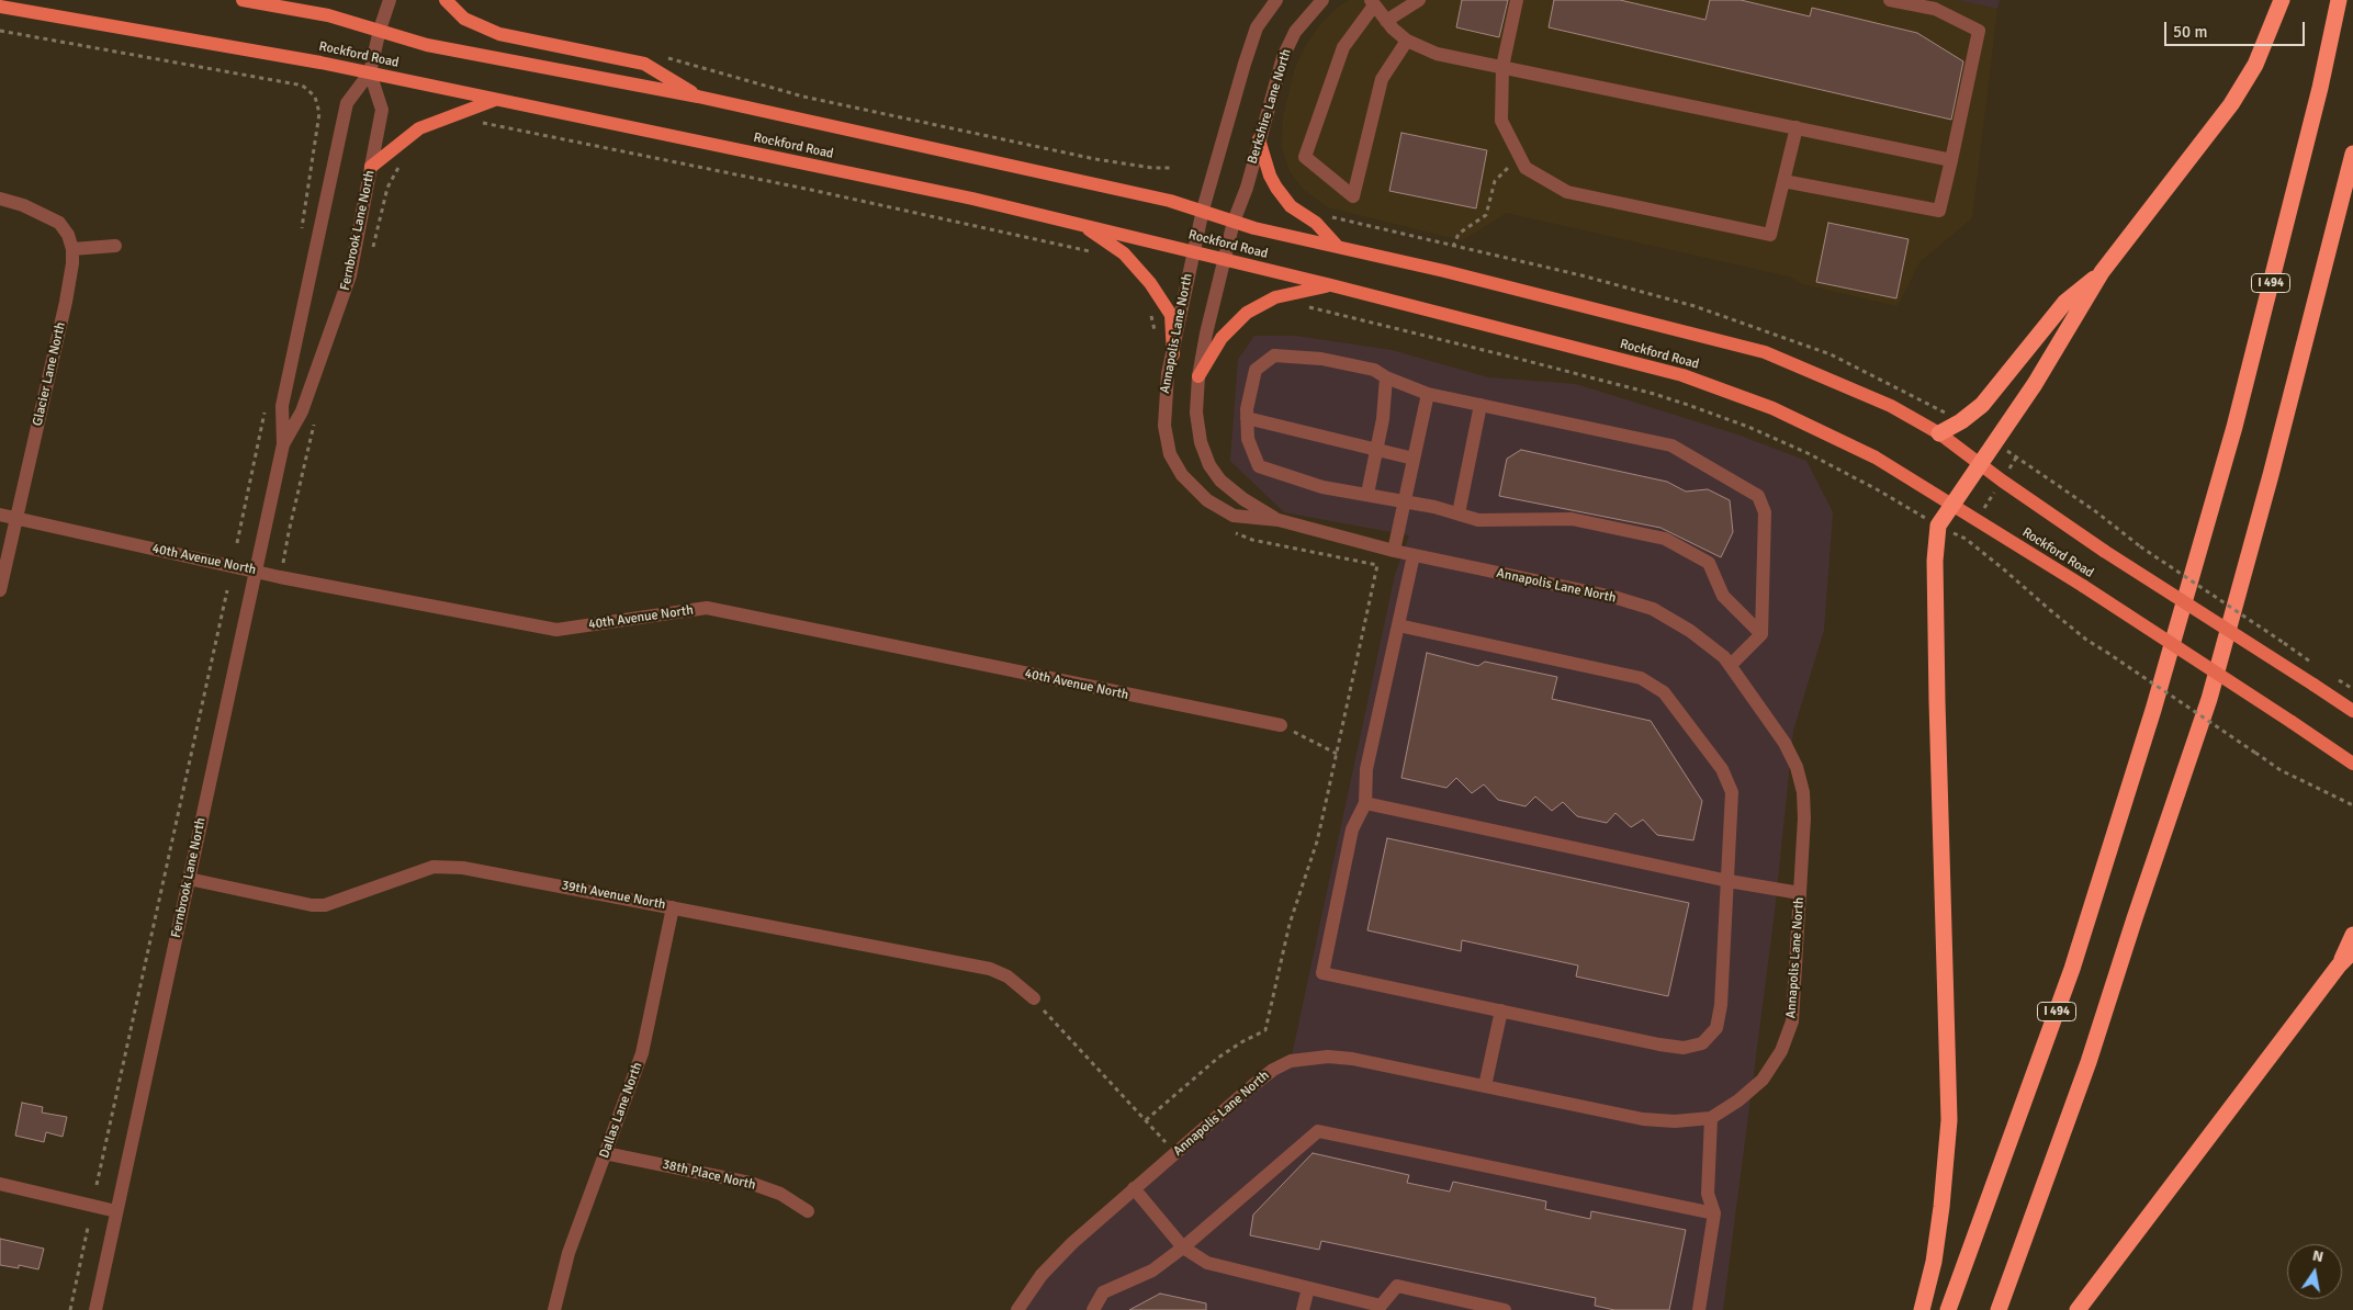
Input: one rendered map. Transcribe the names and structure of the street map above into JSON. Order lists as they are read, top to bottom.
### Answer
{
  "streets": {
    "highway": ["I 494"],
    "main road": ["Rockford Road"],
    "street": [
      "Berkshire Lane North",
      "Fernbrook Lane North",
      "Annapolis Lane North",
      "Glacier Lane North",
      "40th Avenue North",
      "39th Avenue North",
      "Dallas Lane North",
      "38th Place North"
    ]
  },
  "crossings": [
    ["Rockford Road", "Berkshire Lane North"],
    ["Rockford Road", "Fernbrook Lane North"],
    ["Rockford Road", "Annapolis Lane North"],
    ["Berkshire Lane North", "Annapolis Lane North"],
    ["Fernbrook Lane North", "40th Avenue North"],
    ["Fernbrook Lane North", "39th Avenue North"],
    ["Glacier Lane North", "40th Avenue North"],
    ["39th Avenue North", "Dallas Lane North"],
    ["Dallas Lane North", "38th Place North"]
  ],
  "scale_bar": "50 m",
  "north": "top"
}
